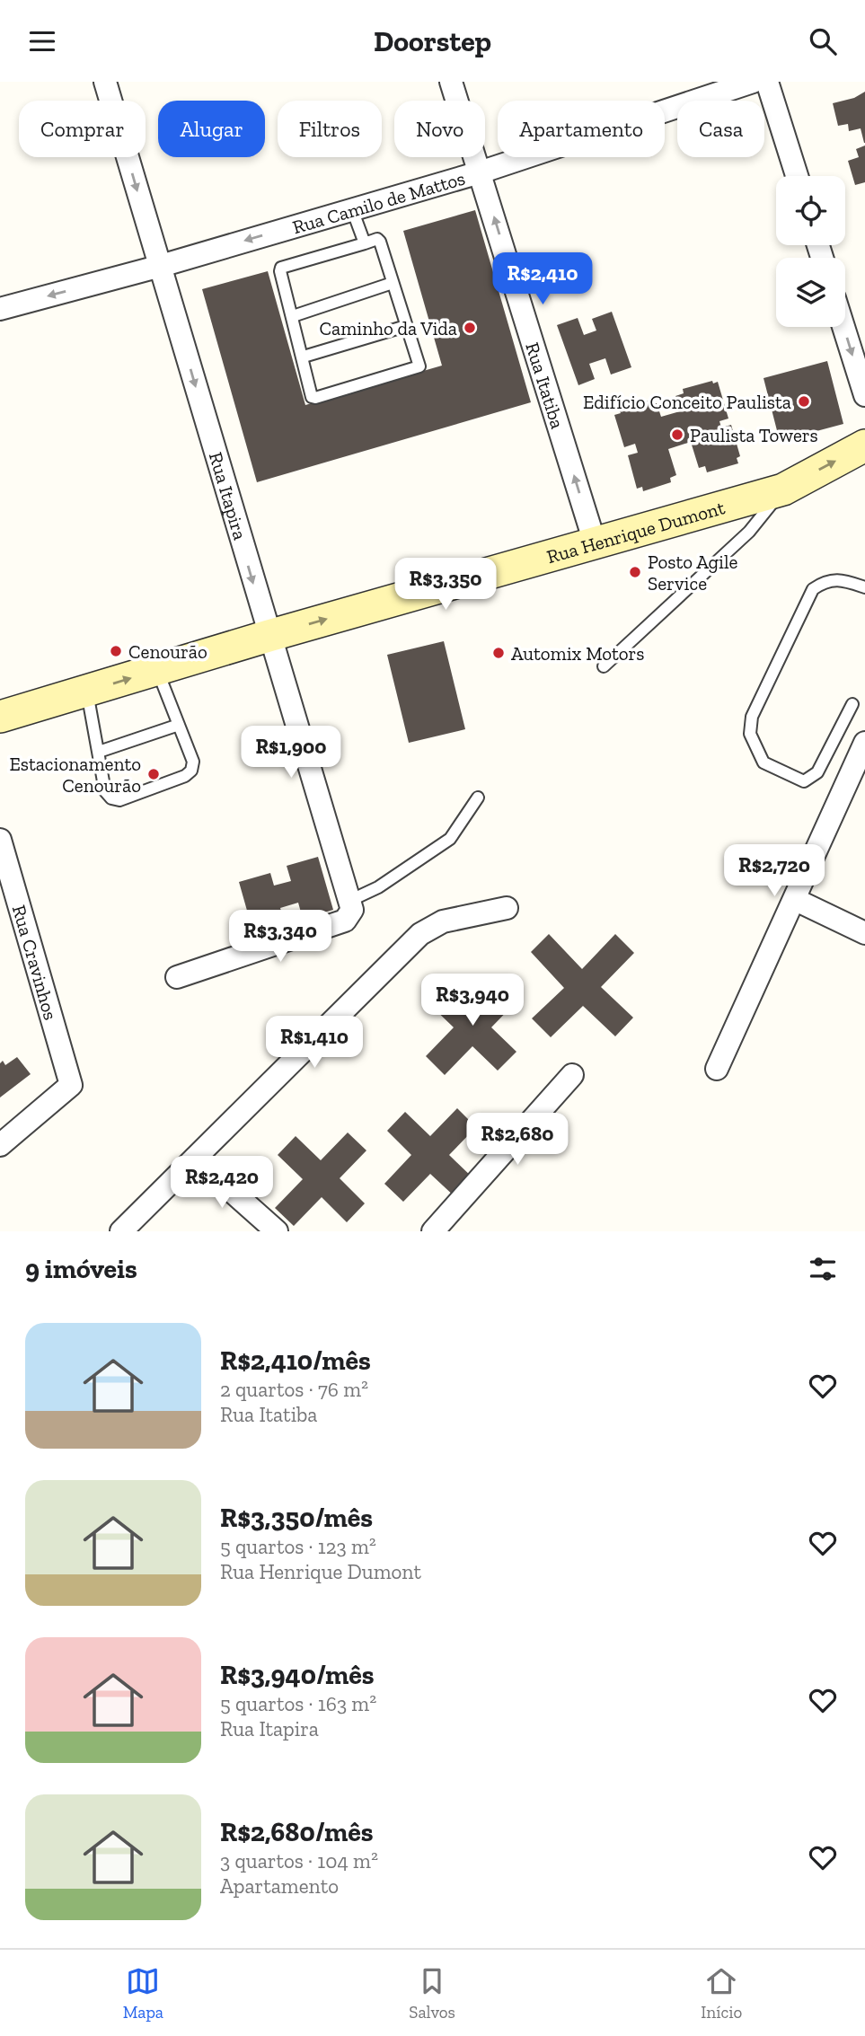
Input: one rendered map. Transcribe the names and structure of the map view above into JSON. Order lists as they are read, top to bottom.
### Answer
{
  "streets": {
    "street": [
      "Rua Camilo de Mattos",
      "Rua Itatiba",
      "Rua Itapira",
      "Rua Henrique Dumont",
      "Rua Cravinhos"
    ]
  },
  "crossings": [
    ["Rua Camilo de Mattos", "Rua Itatiba"],
    ["Rua Camilo de Mattos", "Rua Itapira"],
    ["Rua Itatiba", "Rua Henrique Dumont"],
    ["Rua Itapira", "Rua Henrique Dumont"]
  ],
  "one_way": [
    "Rua Camilo de Mattos",
    "Rua Itatiba",
    "Rua Itapira",
    "Rua Henrique Dumont"
  ],
  "places": [
    "Caminho da Vida",
    "Edifício Conceito Paulista",
    "Paulista Towers",
    "Posto Agile Service",
    "Cenourão",
    "Automix Motors",
    "Estacionamento Cenourão"
  ],
  "page": {
    "header": "Doorstep",
    "chip": [
      "Comprar",
      "Alugar",
      "Filtros",
      "Novo",
      "Apartamento",
      "Casa"
    ],
    "price": [
      "R$2,410",
      "R$3,350",
      "R$1,900",
      "R$2,720",
      "R$3,340",
      "R$3,940",
      "R$1,410",
      "R$2,680",
      "R$2,420"
    ],
    "heading": "9 imóveis",
    "list": [
      {
        "name": "R$2,410/mês",
        "note": "2 quartos · 76 m² · Rua Itatiba"
      },
      {
        "name": "R$3,350/mês",
        "note": "5 quartos · 123 m² · Rua Henrique Dumont"
      },
      {
        "name": "R$3,940/mês",
        "note": "5 quartos · 163 m² · Rua Itapira"
      },
      {
        "name": "R$2,680/mês",
        "note": "3 quartos · 104 m² · Apartamento"
      }
    ],
    "tabs": ["Mapa", "Salvos", "Início"]
  }
}
